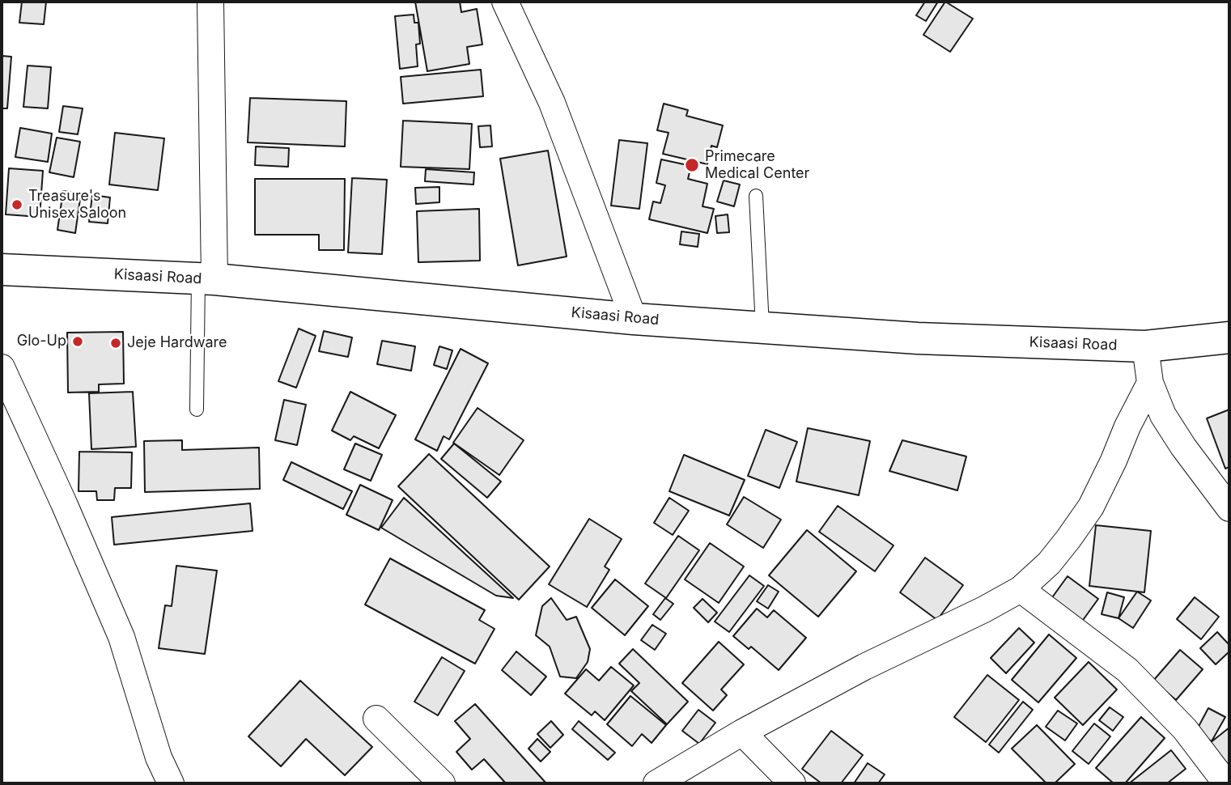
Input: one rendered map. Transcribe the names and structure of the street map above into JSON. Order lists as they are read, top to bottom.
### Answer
{
  "streets": {
    "main road": ["Kisaasi Road"]
  },
  "places": [
    "Primecare Medical Center",
    "Treasure's Unisex Saloon",
    "Glo-Up",
    "Jeje Hardware"
  ]
}
